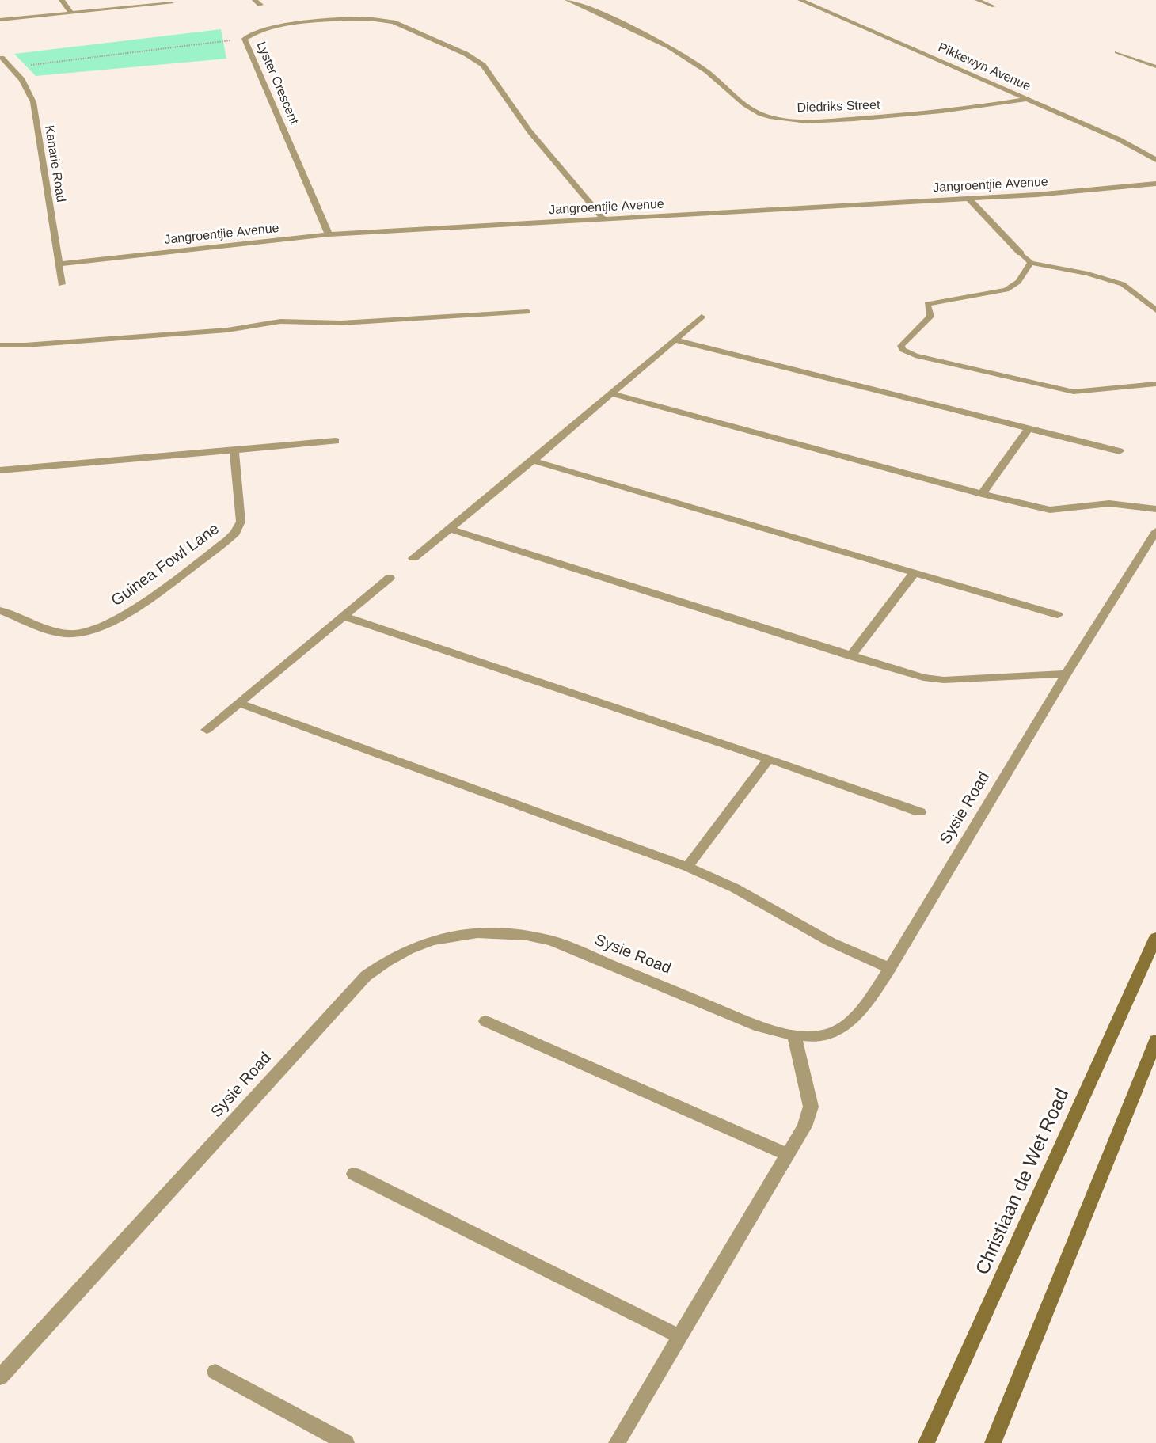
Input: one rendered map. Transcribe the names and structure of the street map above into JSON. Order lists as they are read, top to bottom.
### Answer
{
  "streets": {
    "main road": ["Christiaan de Wet Road"],
    "street": [
      "Pikkewyn Avenue",
      "Lyster Crescent",
      "Diedriks Street",
      "Kanarie Road",
      "Jangroentjie Avenue",
      "Guinea Fowl Lane",
      "Sysie Road"
    ]
  },
  "crossings": [
    ["Pikkewyn Avenue", "Diedriks Street"],
    ["Lyster Crescent", "Jangroentjie Avenue"],
    ["Kanarie Road", "Jangroentjie Avenue"]
  ]
}
